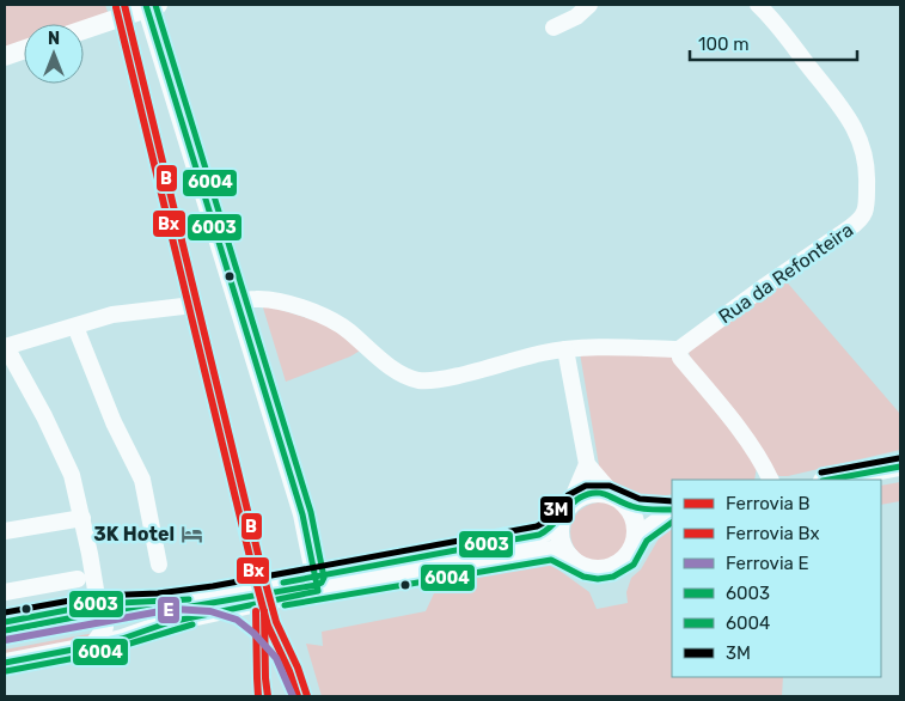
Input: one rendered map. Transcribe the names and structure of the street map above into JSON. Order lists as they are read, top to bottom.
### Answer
{
  "streets": {
    "street": ["Rua da Refonteira"]
  },
  "places": {
    "hotel": ["3K Hotel"]
  },
  "lines": [
    "rail line B",
    "transit line 6003",
    "transit line 6004",
    "rail line Bx",
    "transit line 3M",
    "rail line E"
  ],
  "legend": [
    "Ferrovia B",
    "Ferrovia Bx",
    "Ferrovia E",
    "6003",
    "6004",
    "3M"
  ],
  "scale_bar": "100 m",
  "north": "top"
}
